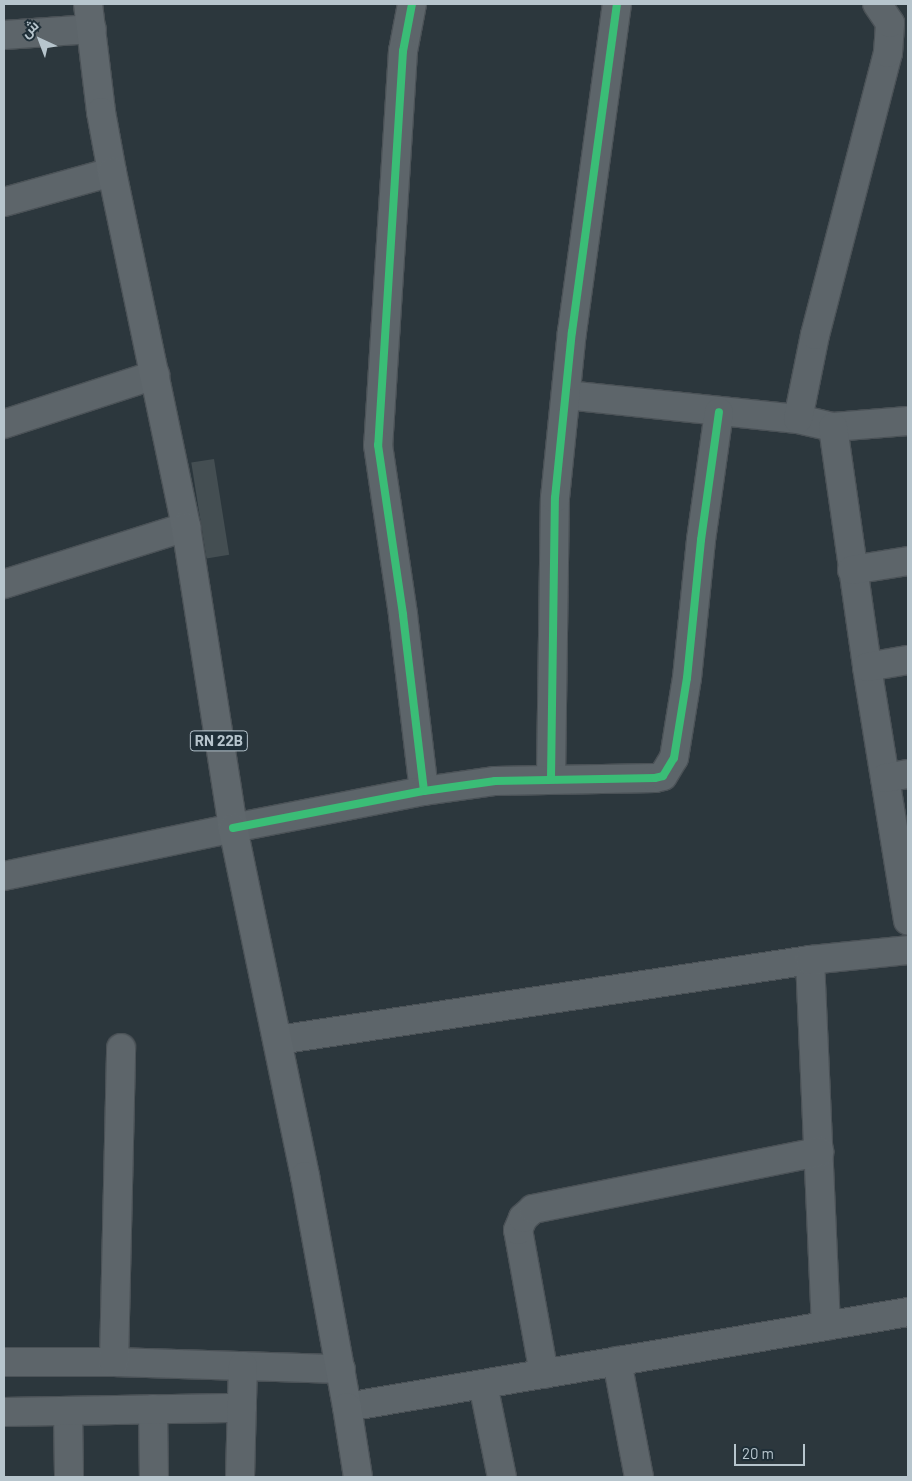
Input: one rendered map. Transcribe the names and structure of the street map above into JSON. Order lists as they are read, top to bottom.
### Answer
{
  "streets": {
    "main road": ["RN 22B"]
  },
  "scale_bar": "20 m",
  "north": "top left"
}
